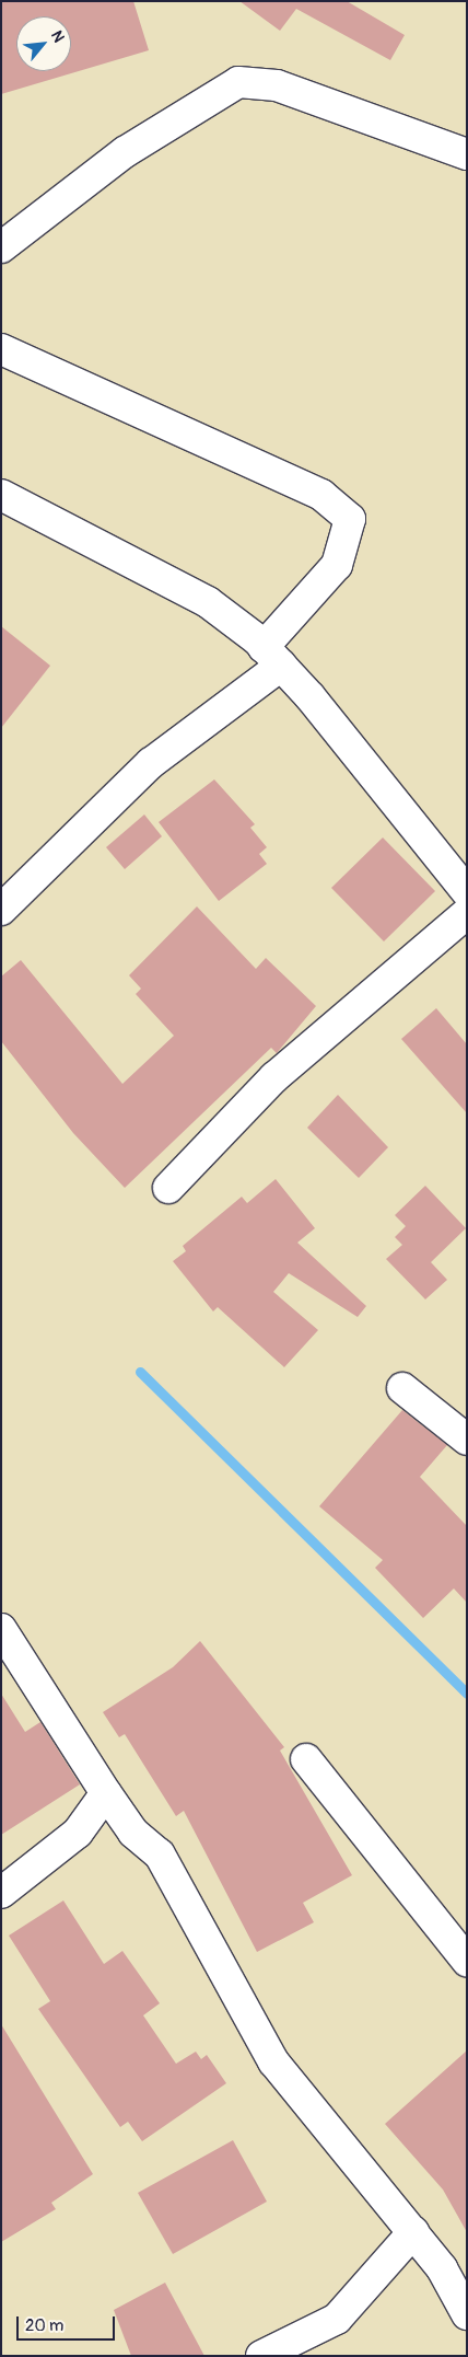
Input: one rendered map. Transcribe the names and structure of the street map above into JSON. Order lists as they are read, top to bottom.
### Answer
{
  "scale_bar": "20 m",
  "north": "top right"
}
